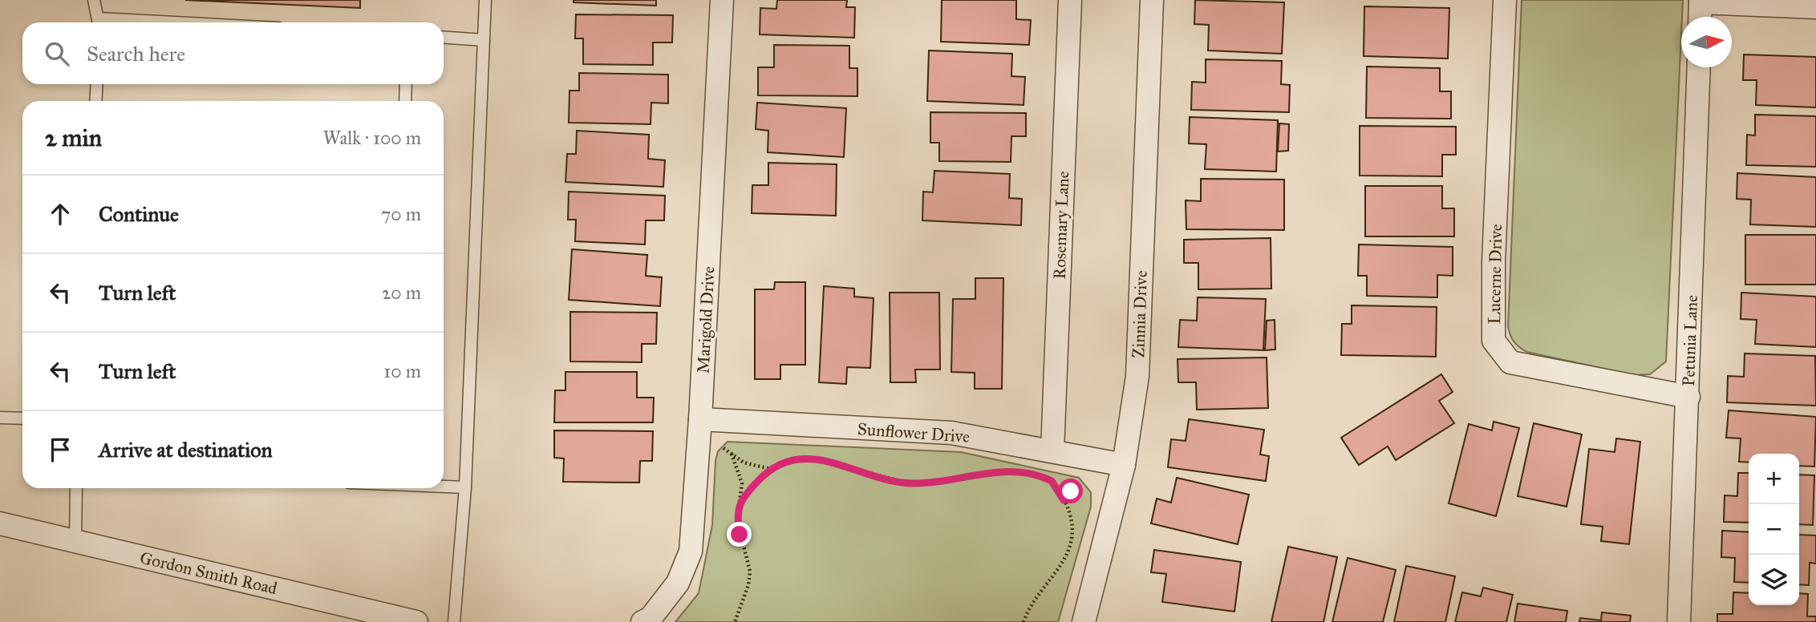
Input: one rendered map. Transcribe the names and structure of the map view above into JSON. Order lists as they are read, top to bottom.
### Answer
{
  "streets": {
    "street": [
      "Rosemary Lane",
      "Lucerne Drive",
      "Zinnia Drive",
      "Marigold Drive",
      "Petunia Lane",
      "Sunflower Drive",
      "Gordon Smith Road"
    ]
  },
  "crossings": [
    ["Rosemary Lane", "Sunflower Drive"],
    ["Lucerne Drive", "Petunia Lane"],
    ["Zinnia Drive", "Sunflower Drive"],
    ["Marigold Drive", "Sunflower Drive"]
  ],
  "north": "right",
  "page": {
    "search": "Search here",
    "heading": ["2 min", "Walk · 100 m"],
    "list": [
      ["Continue", "70 m"],
      ["Turn left", "20 m"],
      ["Turn left", "10 m"],
      "Arrive at destination"
    ],
    "map_buttons": ["+", "−"]
  }
}
